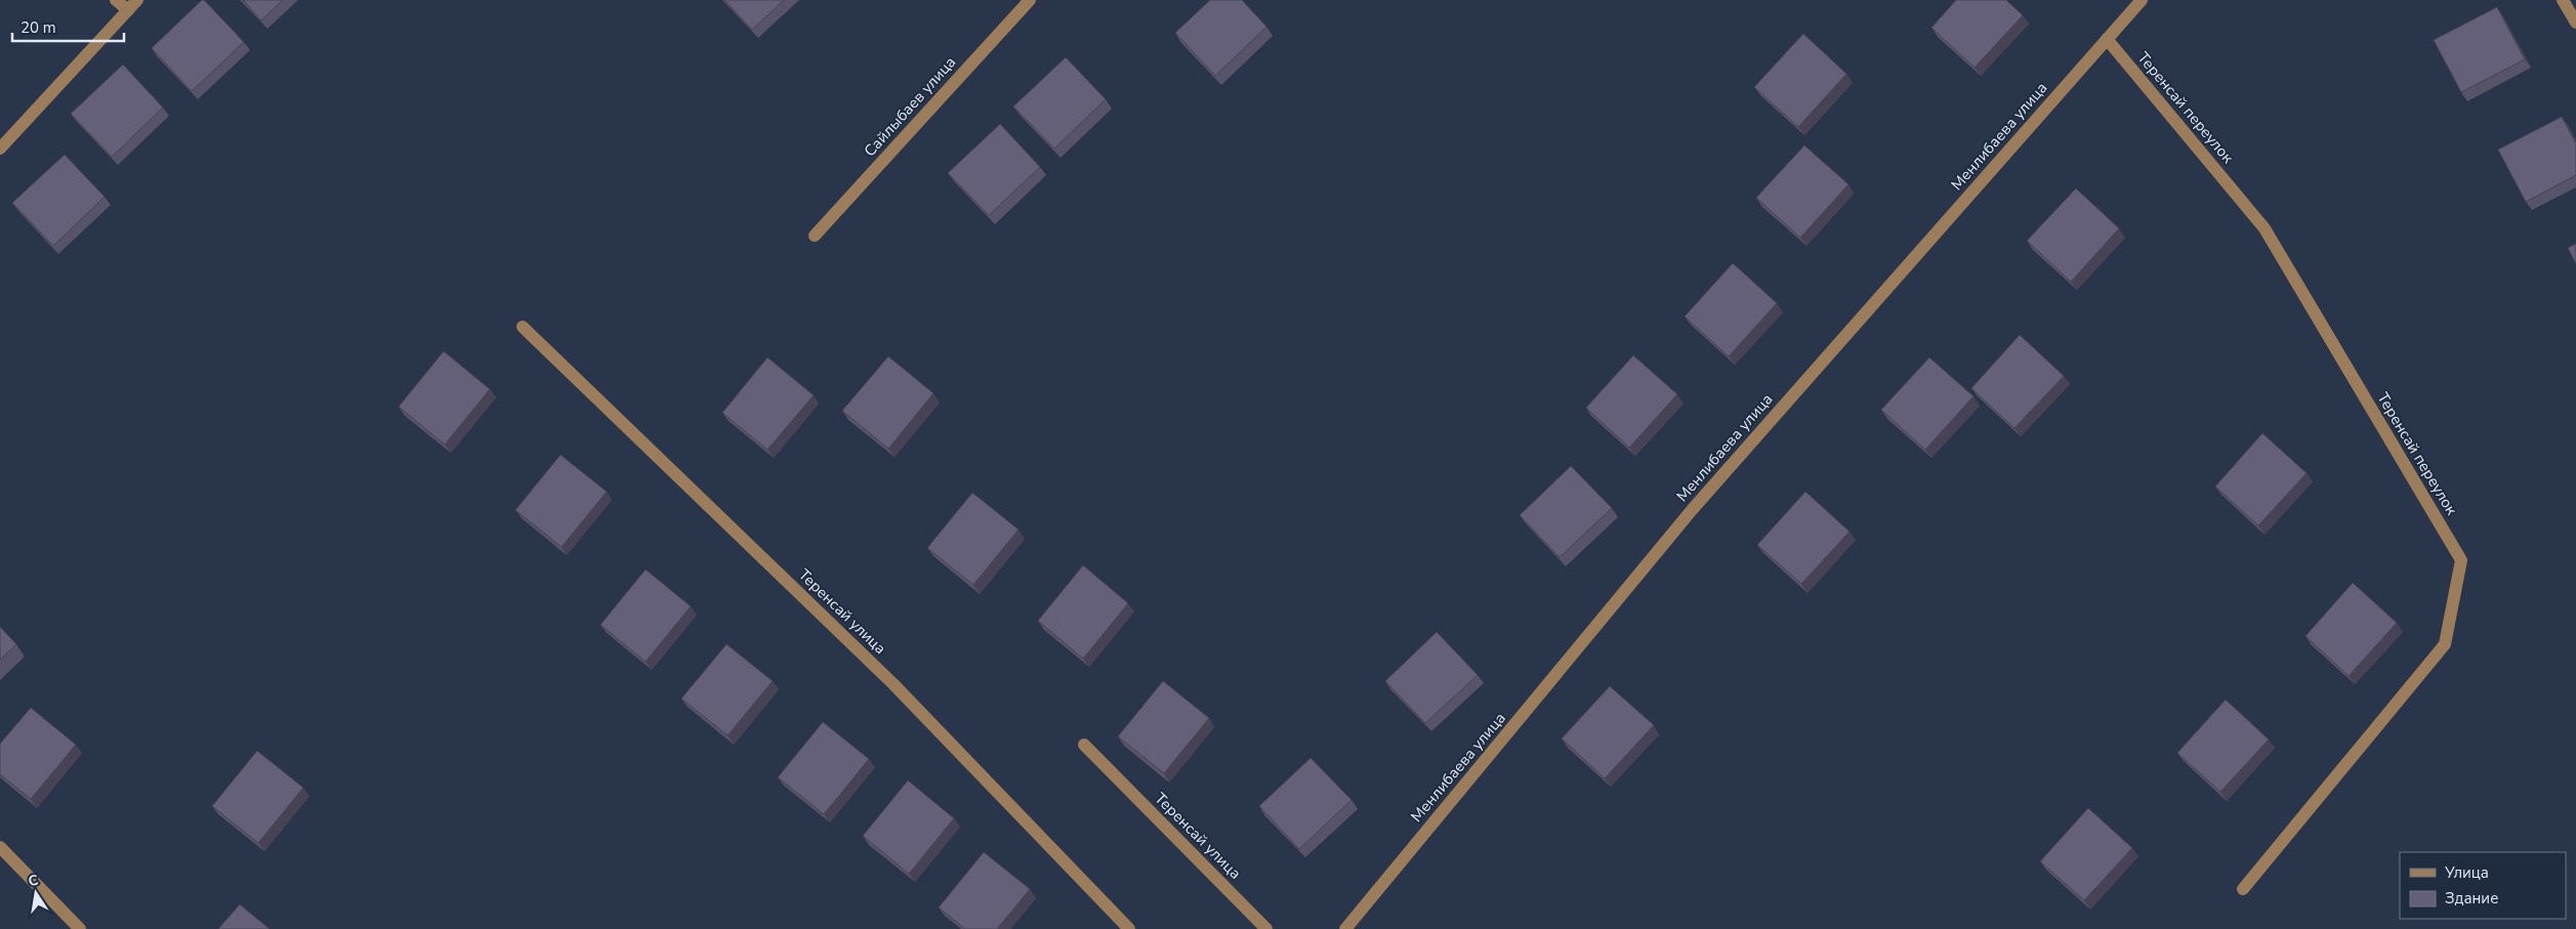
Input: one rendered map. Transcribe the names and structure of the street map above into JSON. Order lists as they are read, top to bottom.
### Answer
{
  "streets": {
    "street": [
      "Сайлыбаев улица",
      "Теренсай переулок",
      "Менлибаева улица",
      "Теренсай улица"
    ]
  },
  "crossings": [
    ["Теренсай переулок", "Менлибаева улица"]
  ],
  "legend": ["Улица", "Здание"],
  "scale_bar": "20 m",
  "north": "top"
}
